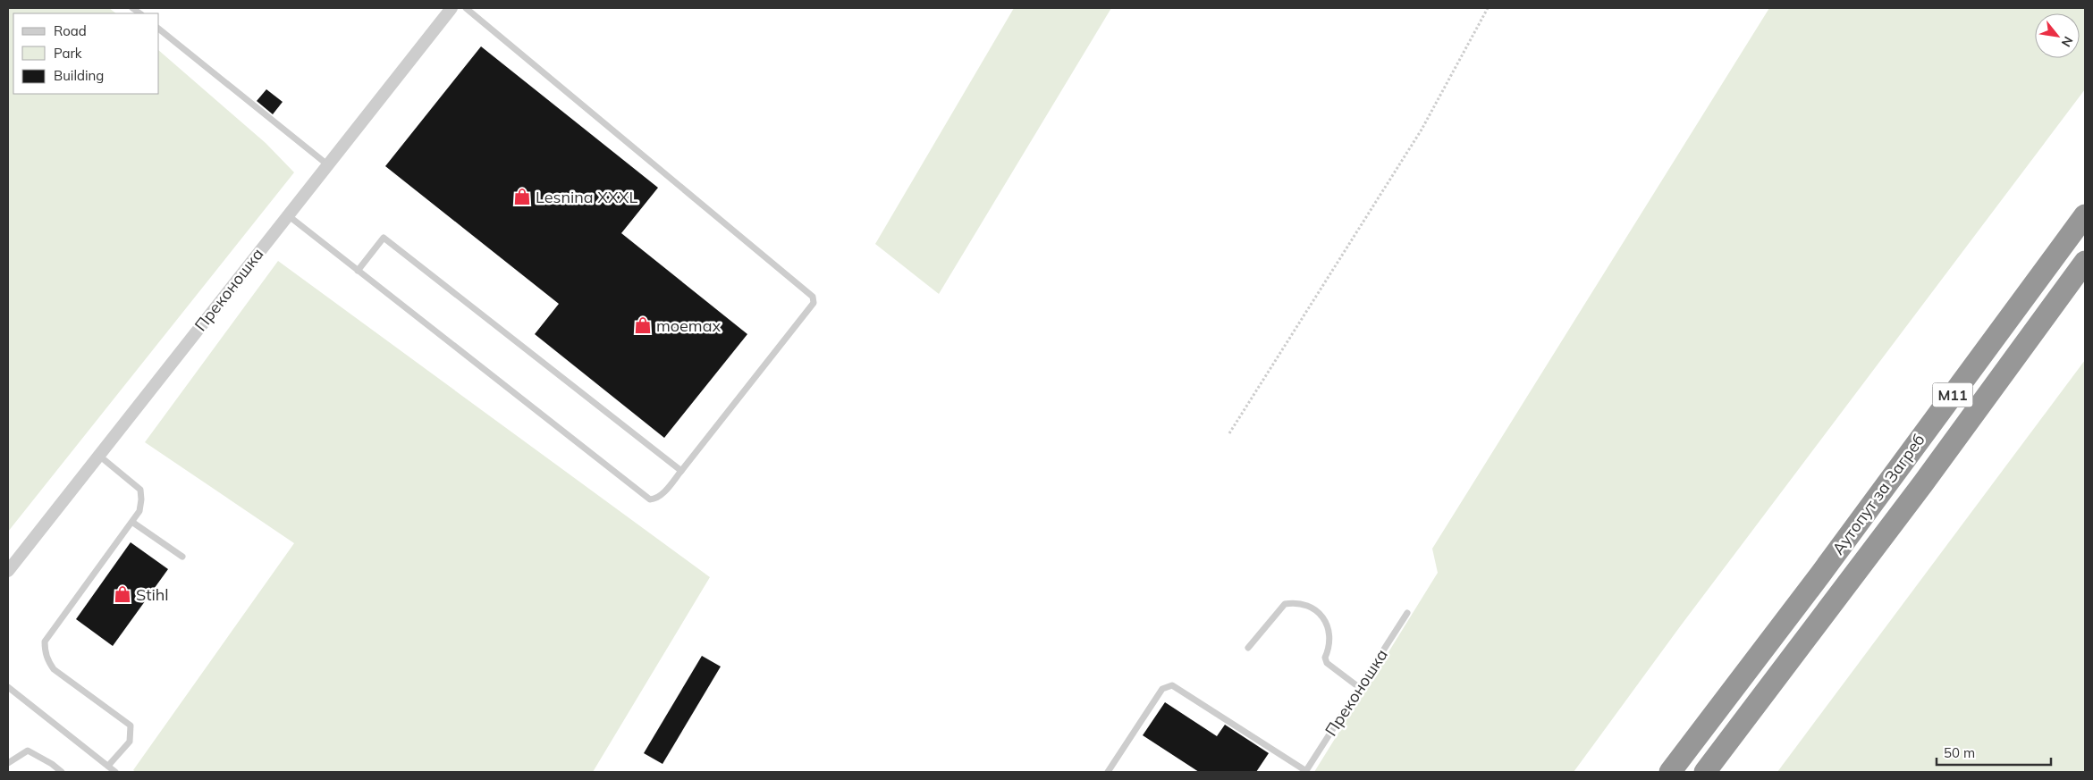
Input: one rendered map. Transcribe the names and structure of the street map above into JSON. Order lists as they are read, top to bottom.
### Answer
{
  "streets": {
    "highway": ["M11", "Аутопут за Загреб"],
    "street": ["Преконошка"]
  },
  "places": {
    "shop": ["Lesnina XXXL", "moemax", "Stihl"]
  },
  "legend": ["Road", "Park", "Building"],
  "scale_bar": "50 m",
  "north": "bottom right"
}
